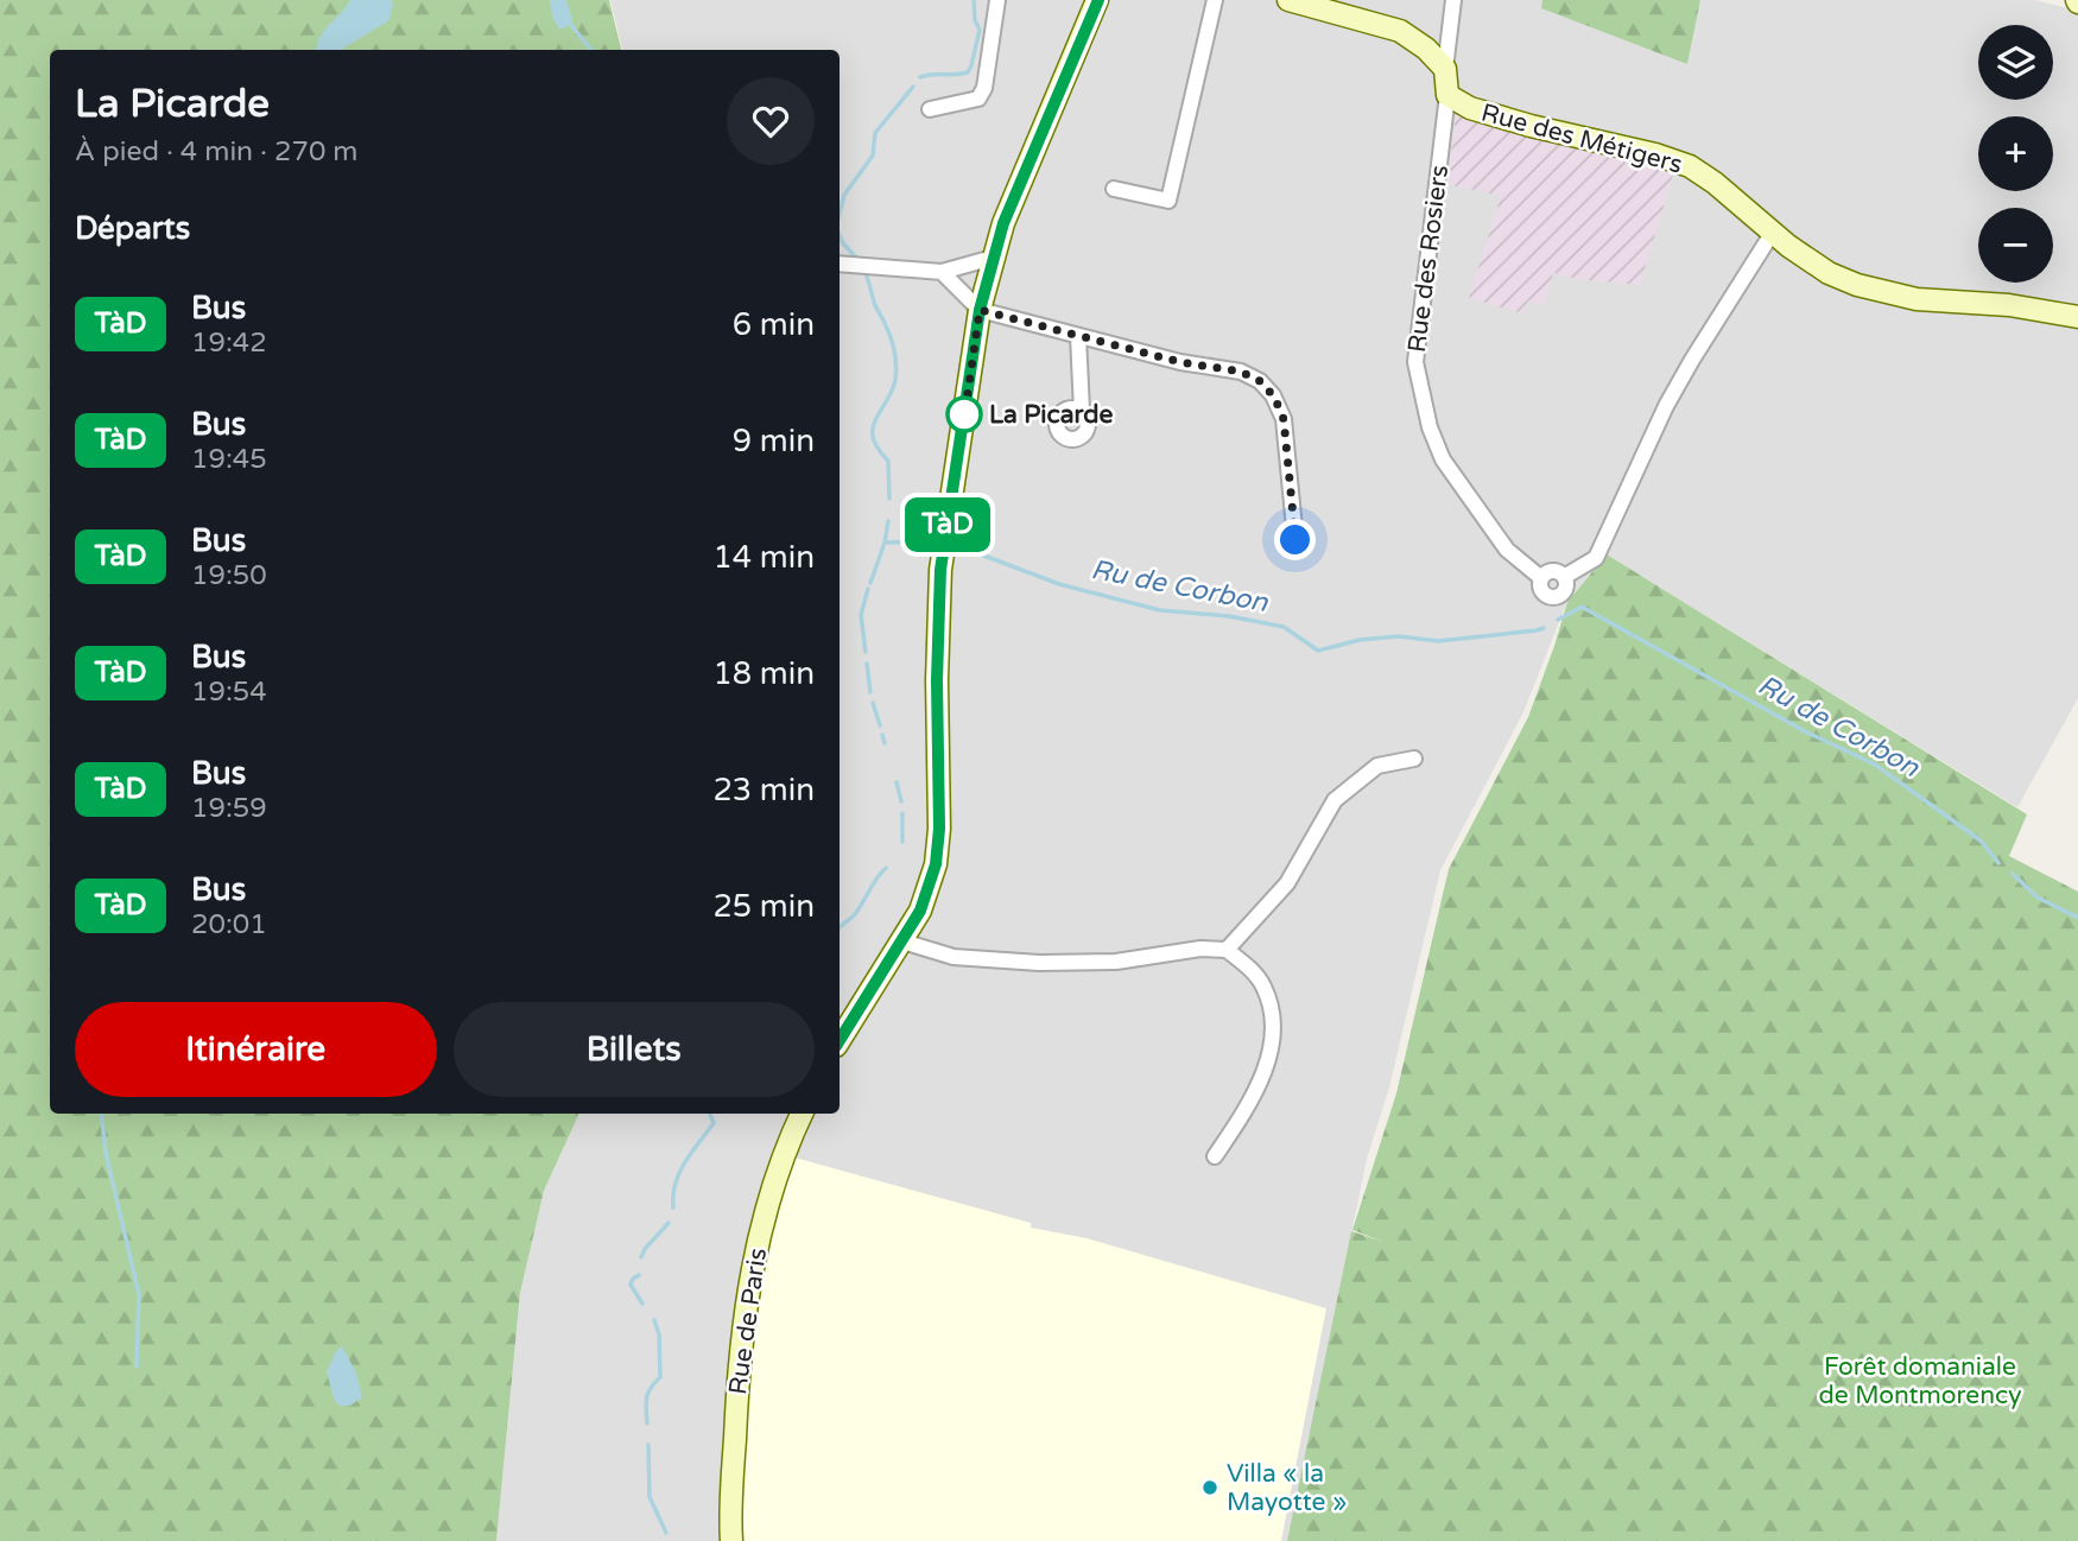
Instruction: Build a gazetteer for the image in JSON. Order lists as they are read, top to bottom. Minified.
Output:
{"streets":{"main road":["Rue des Métigers","Rue des Rosiers","Rue de Paris"]},"crossings":[["Rue des Métigers","Rue des Rosiers"]],"water":["Ru de Corbon"],"parks":["Forêt domaniale de Montmorency"],"places":["La Picarde","Villa « la Mayotte »"],"lines":["bus line TàD"],"page":{"on_map":"TàD","map_buttons":["+","−"],"heading":[["La Picarde","À pied · 4 min · 270 m"],"Départs"],"list":[{"mark":"TàD","name":"Bus","note":"19:42","value":"6 min"},{"mark":"TàD","name":"Bus","note":"19:45","value":"9 min"},{"mark":"TàD","name":"Bus","note":"19:50","value":"14 min"},{"mark":"TàD","name":"Bus","note":"19:54","value":"18 min"},{"mark":"TàD","name":"Bus","note":"19:59","value":"23 min"},{"mark":"TàD","name":"Bus","note":"20:01","value":"25 min"}],"buttons":["Itinéraire","Billets"]}}
